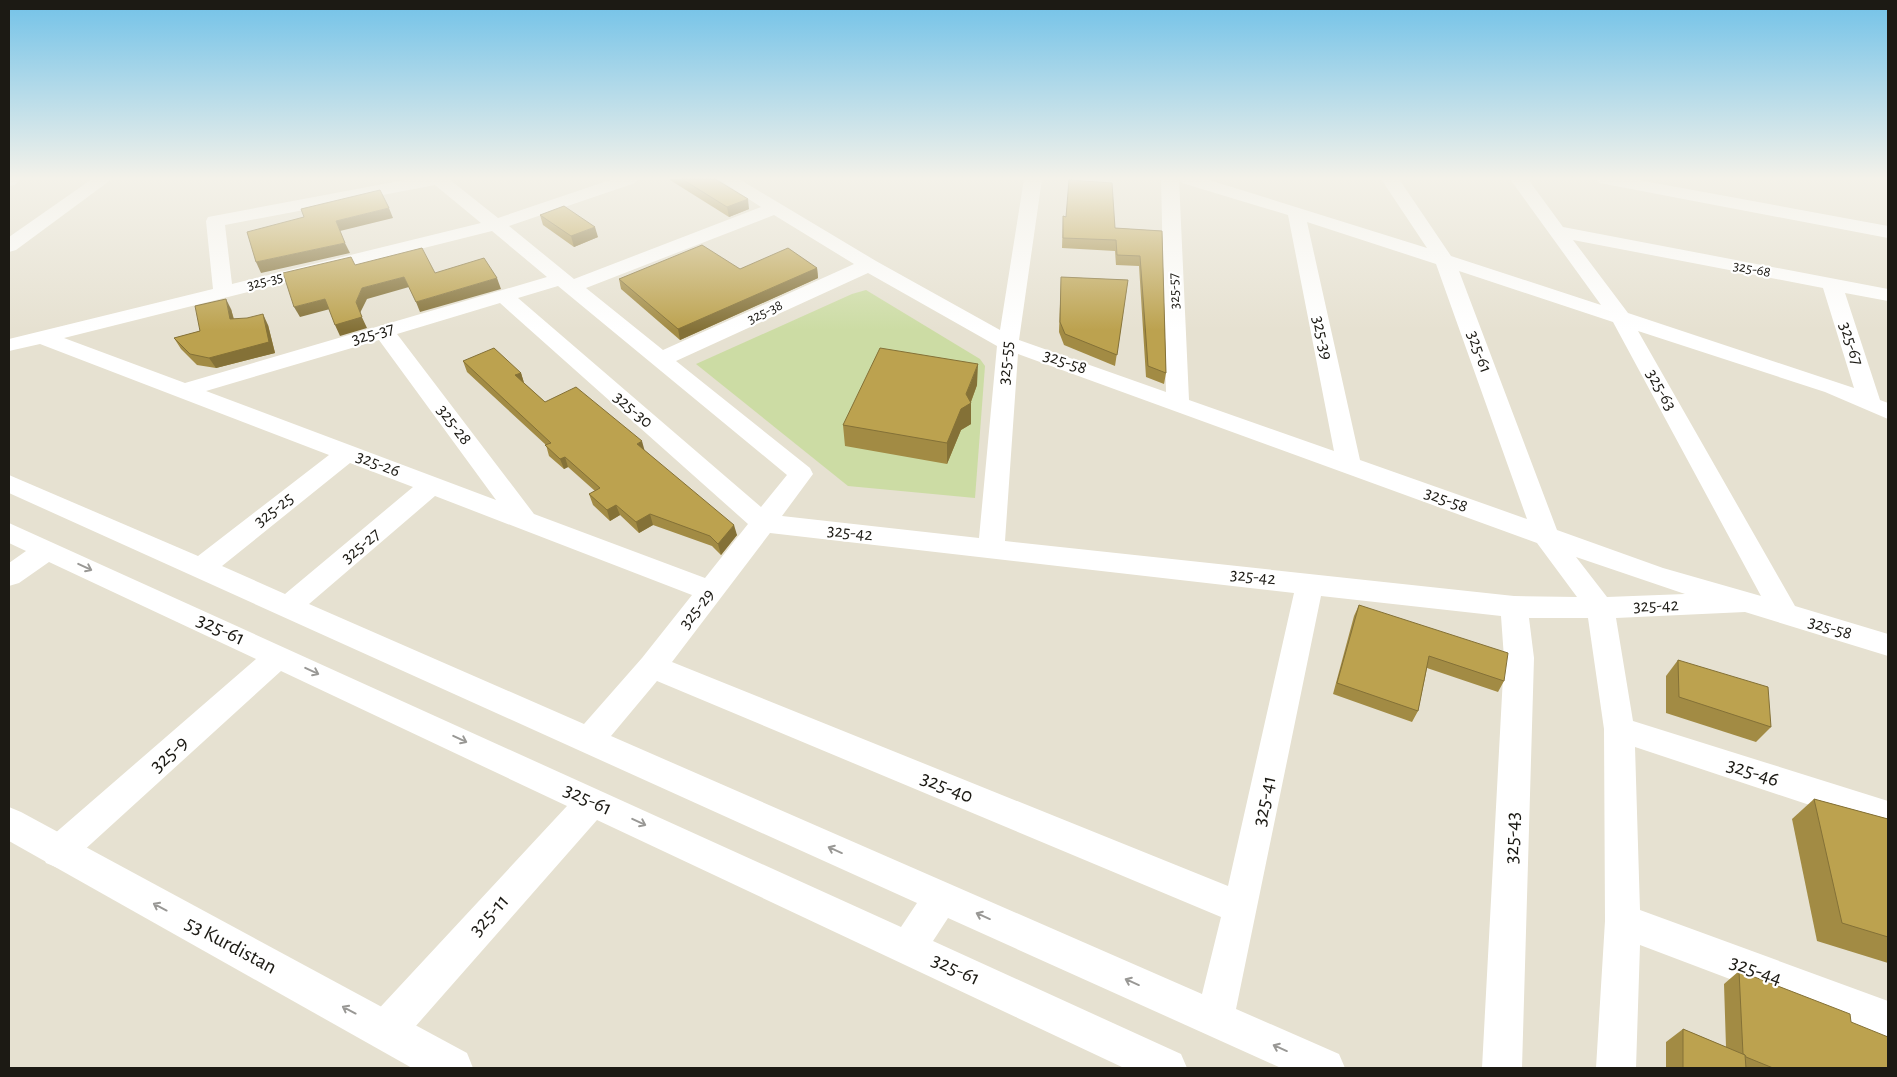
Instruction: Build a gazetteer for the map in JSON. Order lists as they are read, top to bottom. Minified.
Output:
{"streets":{"street":["325-68","325-35","325-57","325-38","325-37","325-39","325-67","325-61","325-58","325-55","325-63","325-30","325-28","325-26","325-25","325-42","325-27","325-29","325-9","325-46","325-40","325-41","325-43","325-11","53 Kurdistan","325-44"]},"crossings":[["325-68","325-67"],["325-68","325-63"],["325-35","325-26"],["325-57","325-58"],["325-38","325-29"],["325-37","325-30"],["325-37","325-28"],["325-37","325-26"],["325-39","325-58"],["325-61","325-58"],["325-61","325-42"],["325-61","325-9"],["325-61","325-11"],["325-58","325-55"],["325-58","325-63"],["325-58","325-42"],["325-55","325-42"],["325-30","325-42"],["325-30","325-29"],["325-28","325-26"],["325-26","325-25"],["325-26","325-27"],["325-26","325-29"],["325-42","325-29"],["325-42","325-41"],["325-42","325-43"],["325-29","325-40"],["325-9","53 Kurdistan"],["325-40","325-41"],["325-11","53 Kurdistan"]],"one_way":["53 Kurdistan"]}
